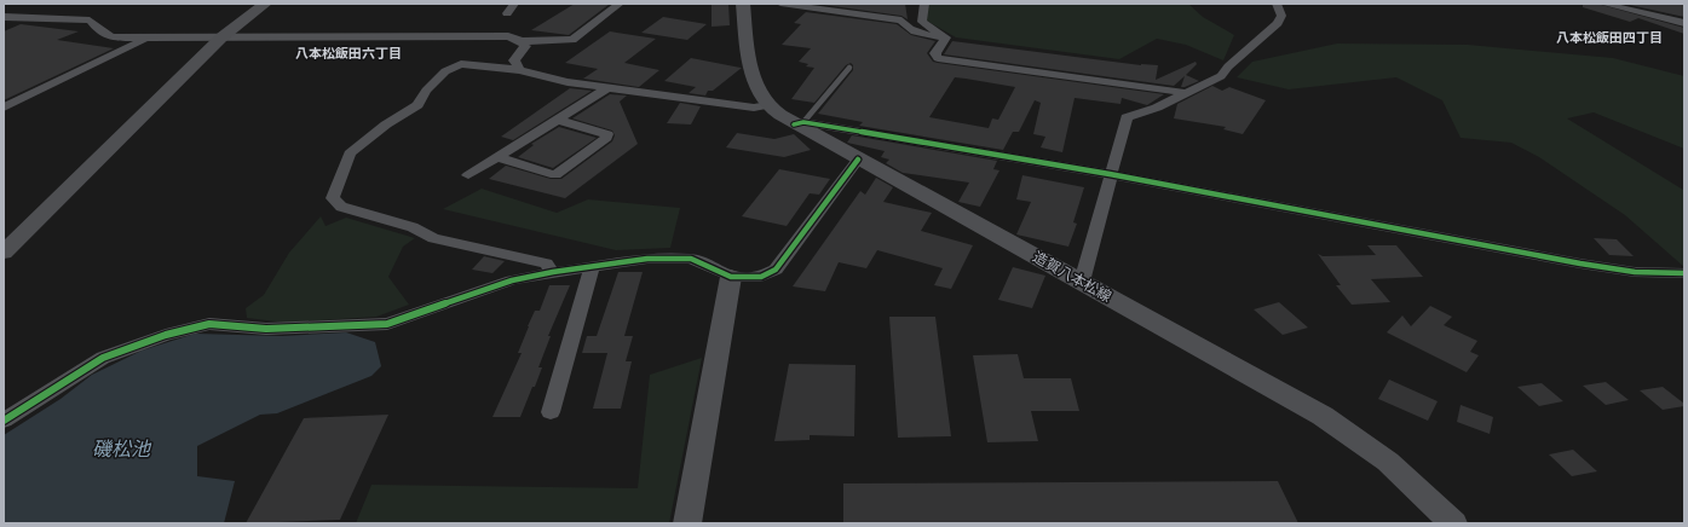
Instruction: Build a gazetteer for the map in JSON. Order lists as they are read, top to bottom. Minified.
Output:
{"streets":{"main road":["造賀八本松線"]},"districts":["八本松飯田四丁目","八本松飯田六丁目"],"water":["磯松池"]}
